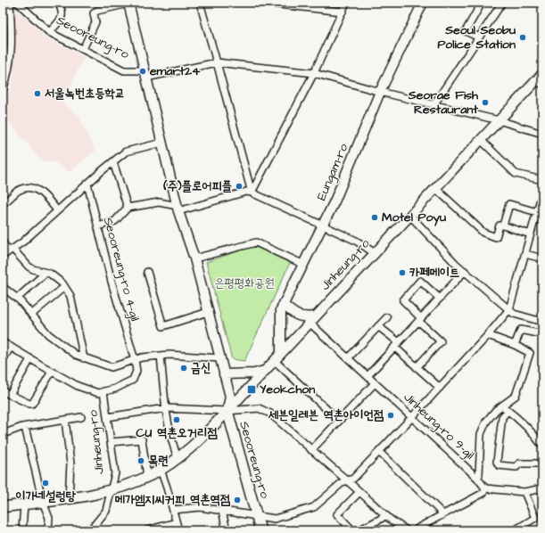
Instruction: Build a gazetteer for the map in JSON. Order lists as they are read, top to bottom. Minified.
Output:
{"streets":{"main road":["Seooreung-ro","Eungam-ro","Jinheung-ro"],"street":["Seooreung-ro 4-gil","Jinheung-ro 9-gil"]},"crossings":[["Seooreung-ro","Eungam-ro"],["Seooreung-ro","Jinheung-ro"],["Eungam-ro","Jinheung-ro"],["Jinheung-ro","Seooreung-ro 4-gil"],["Jinheung-ro","Jinheung-ro 9-gil"]],"parks":["은평평화공원"],"places":{"other":["Seoul Seobu Police Station","emart24","서울녹번초등학교","Seorae Fish Restaurant","(주)플로어피플","Motel Poyu","카페메이트","금신","세븐일레븐 역촌아이언점","CU 역촌오거리점","목련","이가네설렁탕","메가엠지씨커피 역촌역점"],"transit":["Yeokchon"]}}
